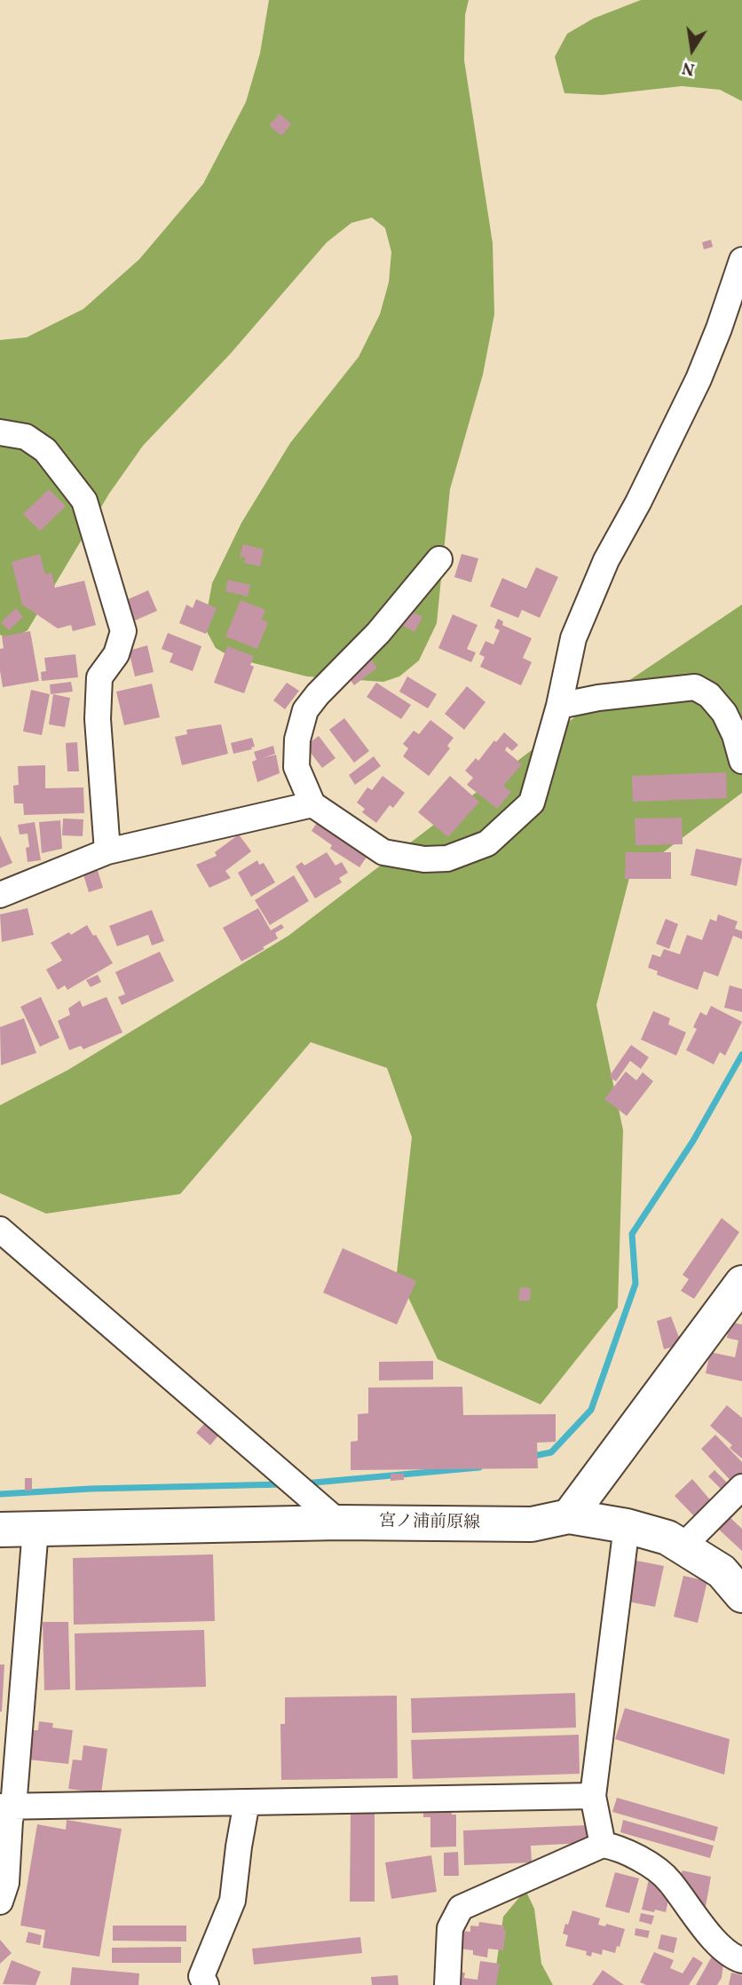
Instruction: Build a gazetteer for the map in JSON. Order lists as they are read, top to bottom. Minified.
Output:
{"streets":{"main road":["宮ノ浦前原線"]},"north":"bottom"}
